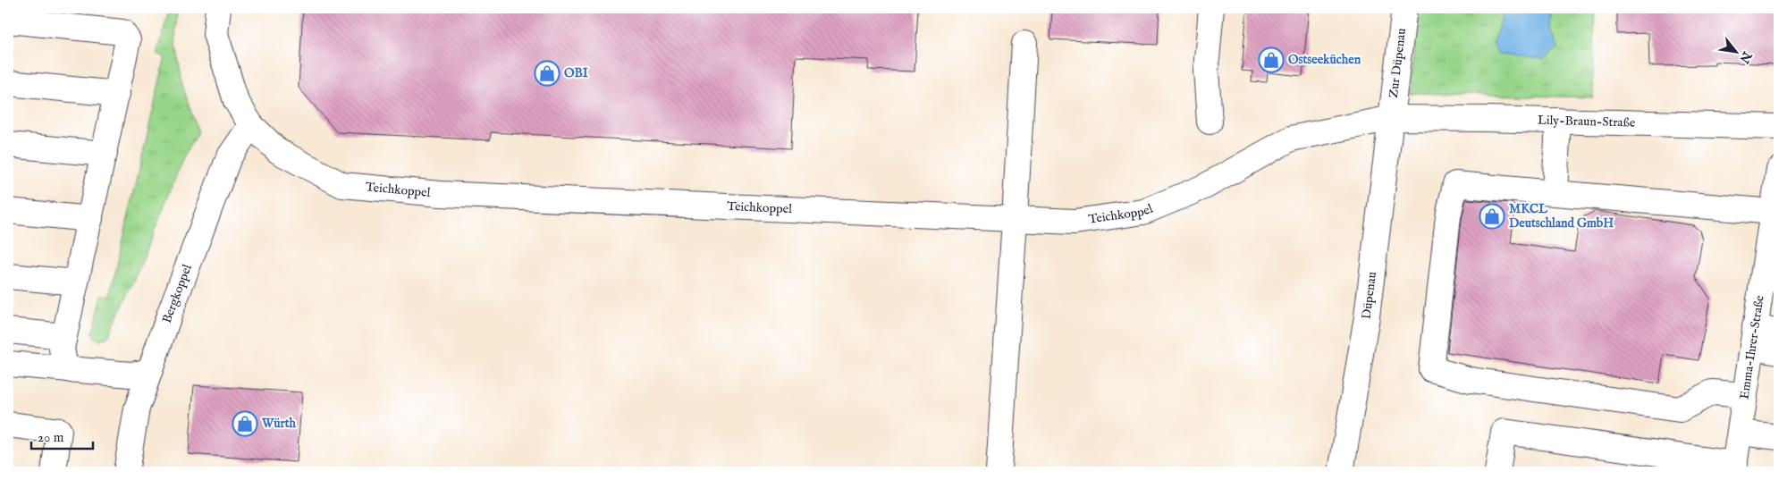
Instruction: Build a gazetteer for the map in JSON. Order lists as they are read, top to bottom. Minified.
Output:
{"streets":{"street":["Zur Düpenau","Lily-Braun-Straße","Teichkoppel","Bergkoppel","Düpenau","Emma-Ihrer-Straße"]},"crossings":[["Zur Düpenau","Lily-Braun-Straße"],["Zur Düpenau","Teichkoppel"],["Zur Düpenau","Düpenau"],["Lily-Braun-Straße","Teichkoppel"],["Lily-Braun-Straße","Düpenau"],["Teichkoppel","Bergkoppel"],["Teichkoppel","Düpenau"]],"places":{"shop":["Ostseeküchen","OBI","MKCL Deutschland GmbH","Würth"]},"scale_bar":"20 m","north":"bottom right"}
